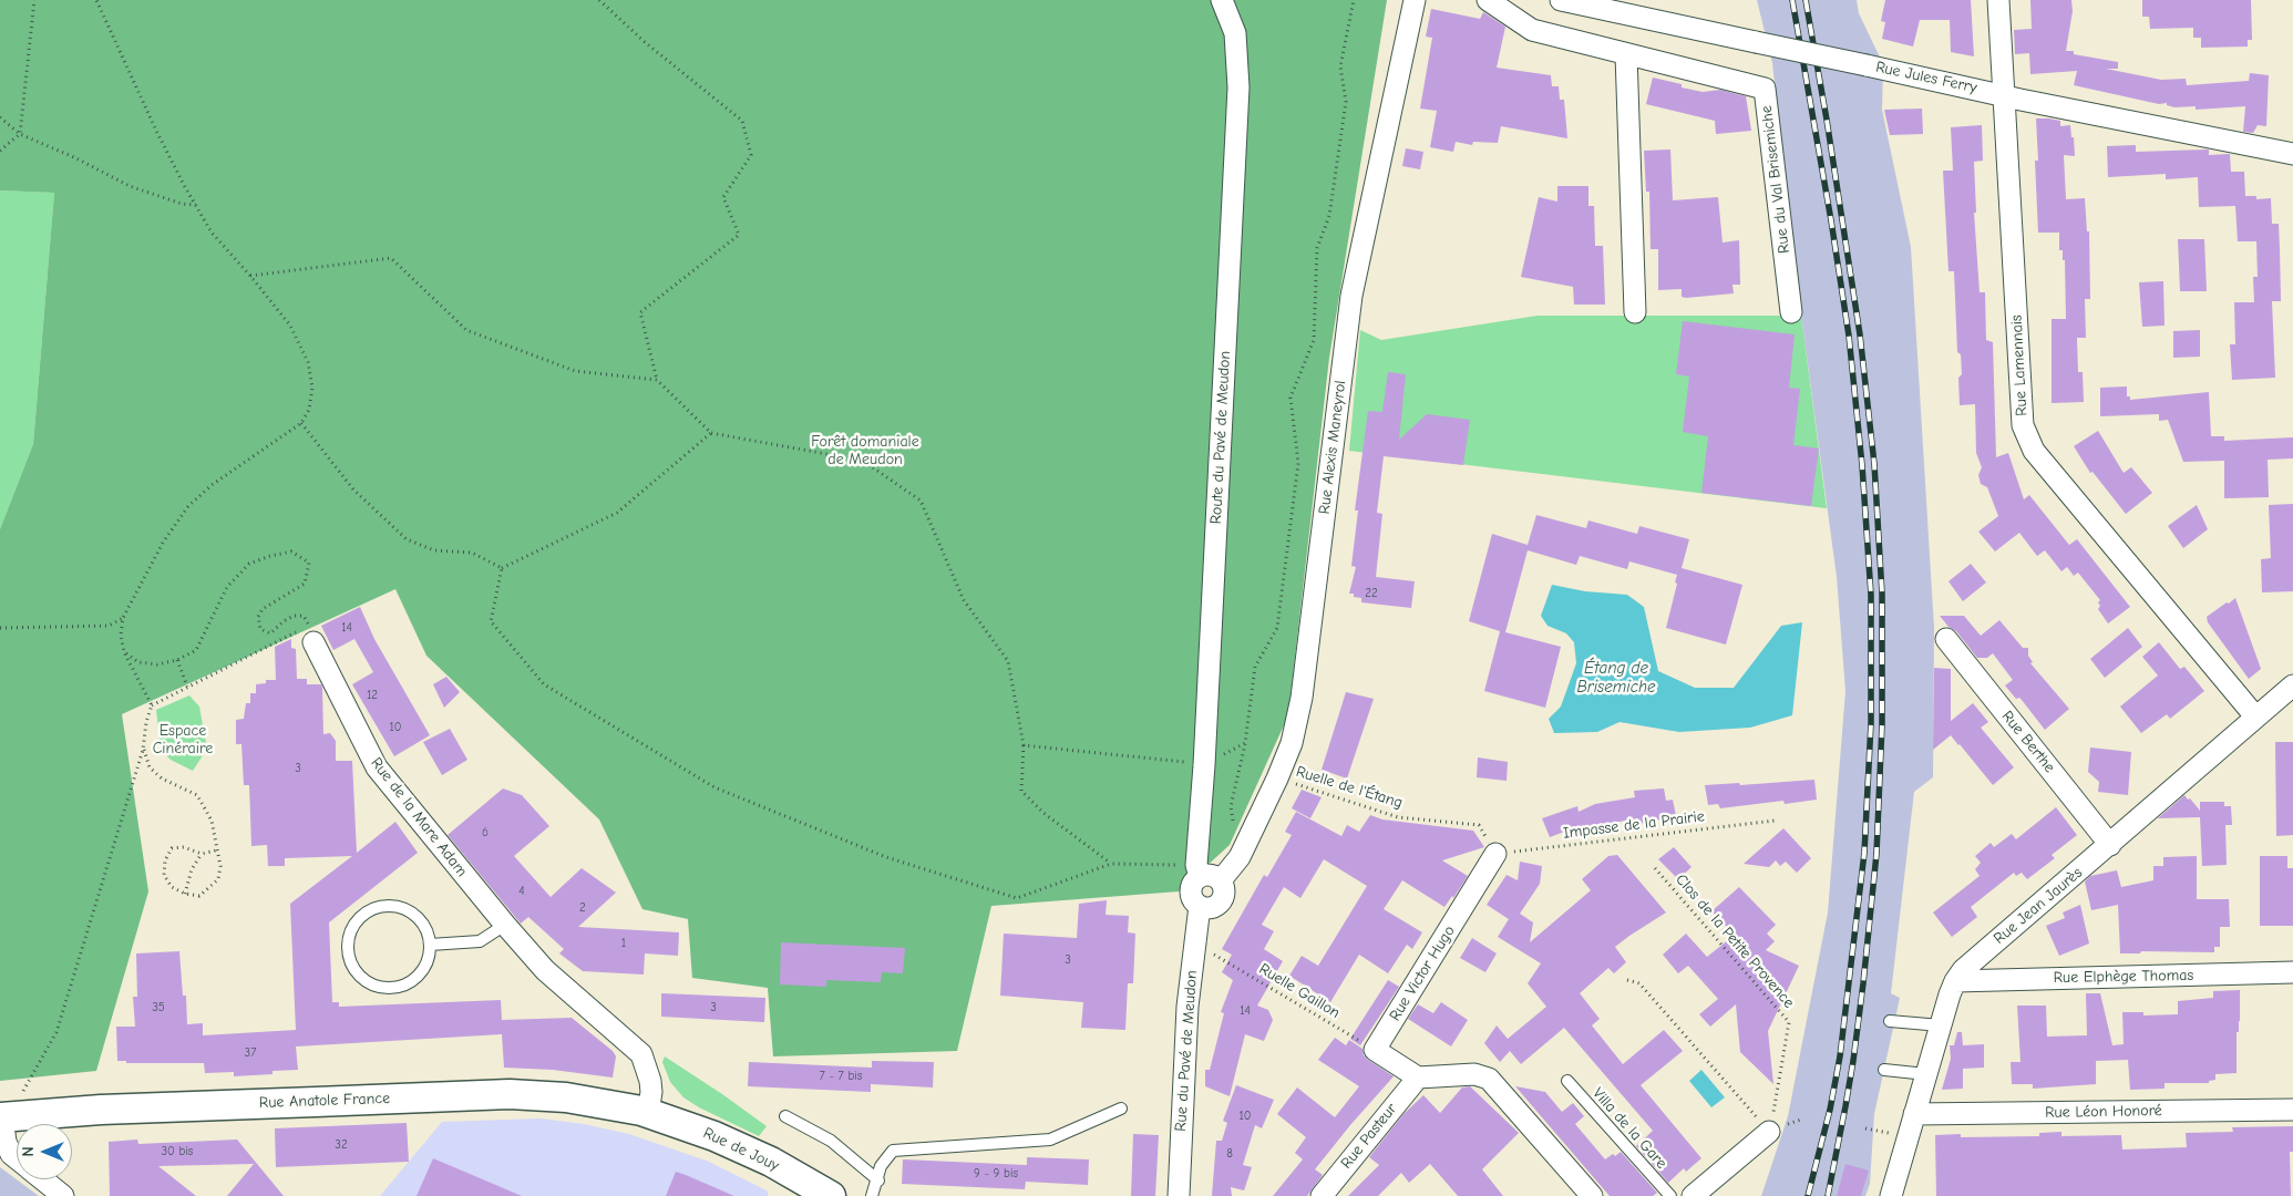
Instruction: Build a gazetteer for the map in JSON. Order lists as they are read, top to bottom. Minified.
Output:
{"streets":{"main road":["Rue Anatole France","Rue de Jouy"],"street":["Rue Jules Ferry","Rue du Val Brisemiche","Rue Lamennais","Route du Pavé de Meudon","Rue Alexis Maneyrol","Rue Berthe","Rue de la Mare Adam","Rue Jean Jaurès","Rue Victor Hugo","Rue Elphège Thomas","Rue du Pavé de Meudon","Rue Léon Honoré","Rue Pasteur"],"lane":["Villa de la Gare"],"path":["Ruelle de l'Étang","Impasse de la Prairie","Clos de la Petite Provence","Ruelle Gaillon"]},"crossings":[["Rue Jules Ferry","Rue Lamennais"],["Rue Lamennais","Rue Jean Jaurès"],["Route du Pavé de Meudon","Rue Alexis Maneyrol"],["Route du Pavé de Meudon","Rue du Pavé de Meudon"],["Rue Alexis Maneyrol","Ruelle de l'Étang"],["Rue Alexis Maneyrol","Rue du Pavé de Meudon"],["Rue Berthe","Rue Jean Jaurès"],["Ruelle de l'Étang","Impasse de la Prairie"],["Ruelle de l'Étang","Rue Victor Hugo"],["Rue de la Mare Adam","Rue Anatole France"],["Rue de la Mare Adam","Rue de Jouy"],["Impasse de la Prairie","Rue Victor Hugo"],["Rue Jean Jaurès","Rue Elphège Thomas"],["Rue Jean Jaurès","Rue Léon Honoré"],["Rue Victor Hugo","Ruelle Gaillon"],["Rue Anatole France","Rue de Jouy"]],"water":["Étang de Brisemiche"],"parks":["Forêt domaniale de Meudon","Espace Cinéraire"],"house_numbers":["22","14","12","10","3","6","4","2","1","3","35","3","14","37","7 - 7 bis","10","32","30 bis","8","9 - 9 bis"],"north":"left"}
